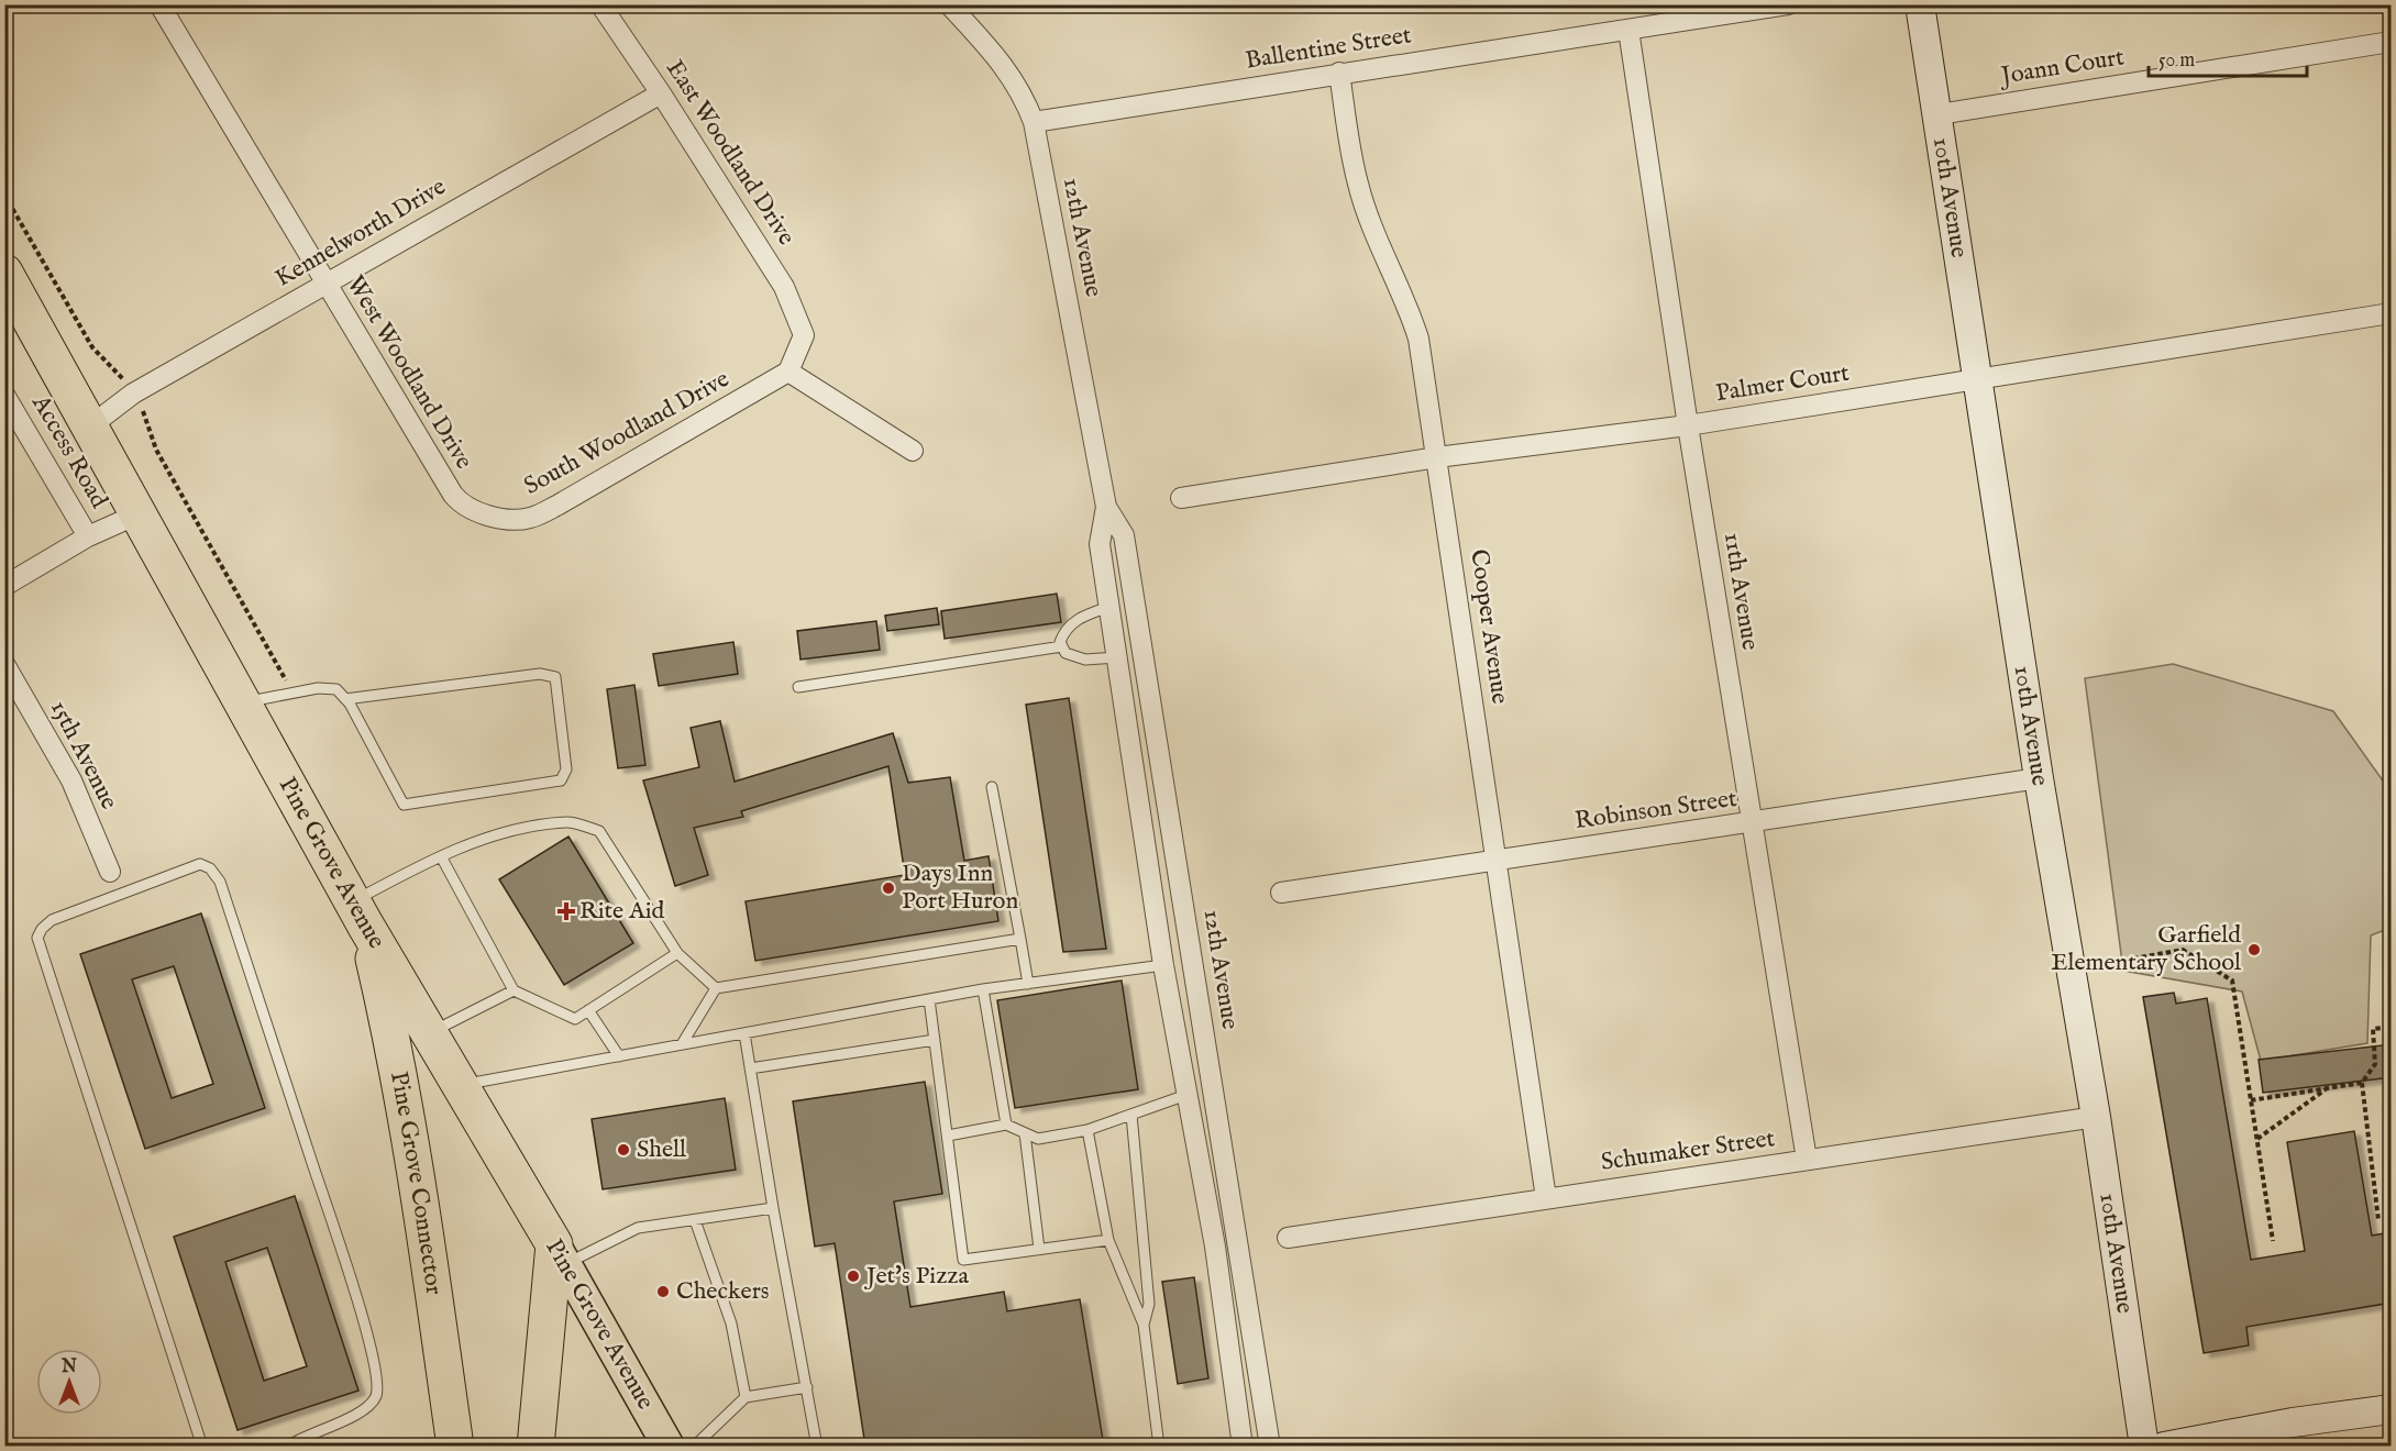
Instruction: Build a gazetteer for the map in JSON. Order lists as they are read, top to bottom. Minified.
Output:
{"streets":{"highway":["Pine Grove Avenue","Pine Grove Connector"],"street":["Ballentine Street","Joann Court","East Woodland Drive","10th Avenue","Kennelworth Drive","12th Avenue","West Woodland Drive","Palmer Court","South Woodland Drive","Access Road","11th Avenue","Cooper Avenue","15th Avenue","Robinson Street","Schumaker Street"]},"crossings":[["Ballentine Street","12th Avenue"],["Ballentine Street","11th Avenue"],["Ballentine Street","Cooper Avenue"],["Joann Court","10th Avenue"],["East Woodland Drive","Kennelworth Drive"],["East Woodland Drive","South Woodland Drive"],["10th Avenue","Palmer Court"],["10th Avenue","Robinson Street"],["10th Avenue","Schumaker Street"],["Kennelworth Drive","West Woodland Drive"],["Kennelworth Drive","Pine Grove Avenue"],["West Woodland Drive","South Woodland Drive"],["Palmer Court","11th Avenue"],["Palmer Court","Cooper Avenue"],["11th Avenue","Robinson Street"],["11th Avenue","Schumaker Street"],["Cooper Avenue","Robinson Street"],["Cooper Avenue","Schumaker Street"],["Pine Grove Avenue","Pine Grove Connector"]],"places":{"other":["Days Inn Port Huron","Garfield Elementary School","Shell","Jet's Pizza","Checkers"],"health":["Rite Aid"]},"scale_bar":"50 m","north":"top"}
